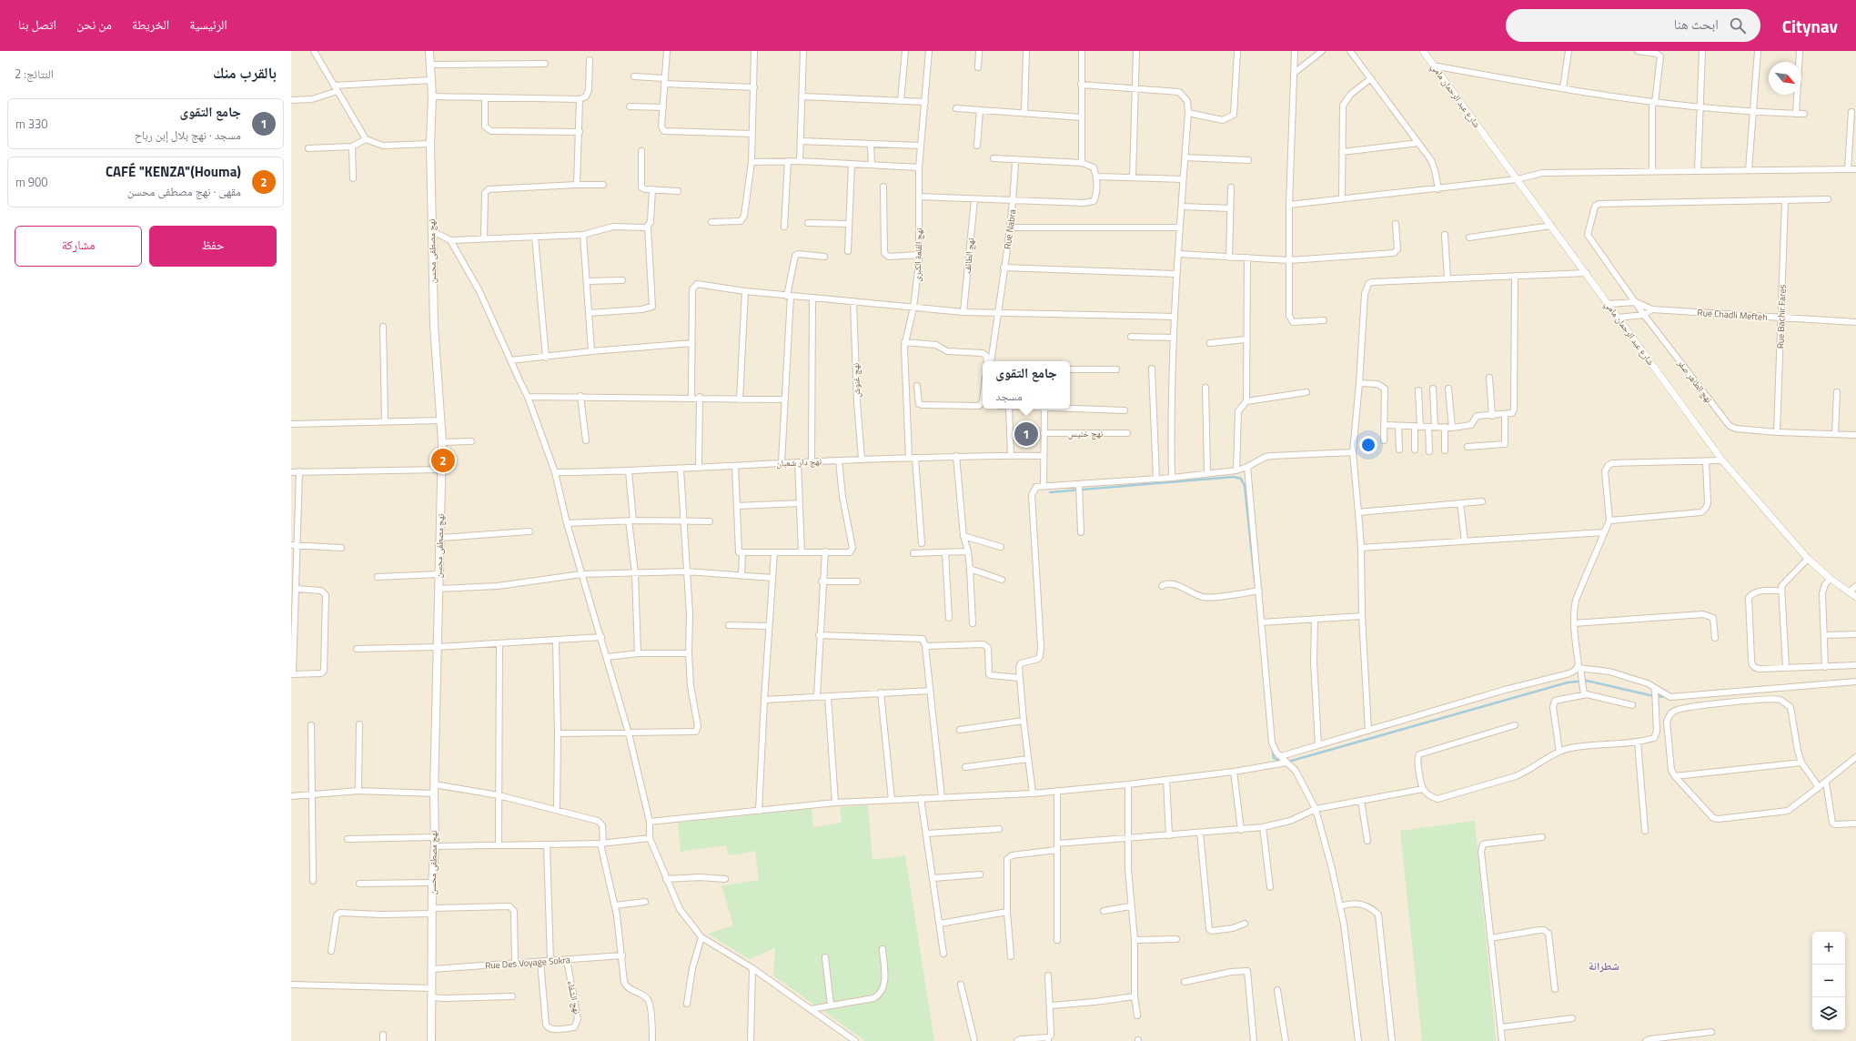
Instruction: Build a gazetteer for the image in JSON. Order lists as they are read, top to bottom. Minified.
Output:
{"streets":{"main road":["نهج مصطفى محسن"],"street":["شارع عبد الرحمان مامي","Rue Nabra","نهج القلعة الكبرى","نهج الطائف","Rue Chadli Mefteh","Rue Bachir Fares","نهج غنوش","نهج الطاهر صفر","نهج خنيس","نهج دار شعبان","Rue Des Voyage Sokra","نهج الشفاء"]},"crossings":[["نهج مصطفى محسن","Rue Des Voyage Sokra"],["نهج القلعة الكبرى","نهج دار شعبان"],["Rue Chadli Mefteh","Rue Bachir Fares"],["Rue Bachir Fares","نهج الطاهر صفر"],["نهج غنوش","نهج دار شعبان"],["Rue Des Voyage Sokra","نهج الشفاء"]],"districts":["شطرانة"],"north":"bottom right","page":{"header":"Citynav","search":"ابحث هنا","nav":["الرئيسية","الخريطة","من نحن","اتصل بنا"],"heading":["بالقرب منك","النتائج: 2"],"list":[{"mark":"1","name":"جامع التقوى","note":"مسجد · نهج بلال إبن رباح","value":"330 m"},{"mark":"2","name":"CAFÉ \"KENZA\"(Houma)","note":"مقهى · نهج مصطفى محسن","value":"900 m"}],"buttons":["حفظ","مشاركة"],"popup":["جامع التقوى","مسجد"],"pins":["1","2"],"map_buttons":["+","−"]}}
